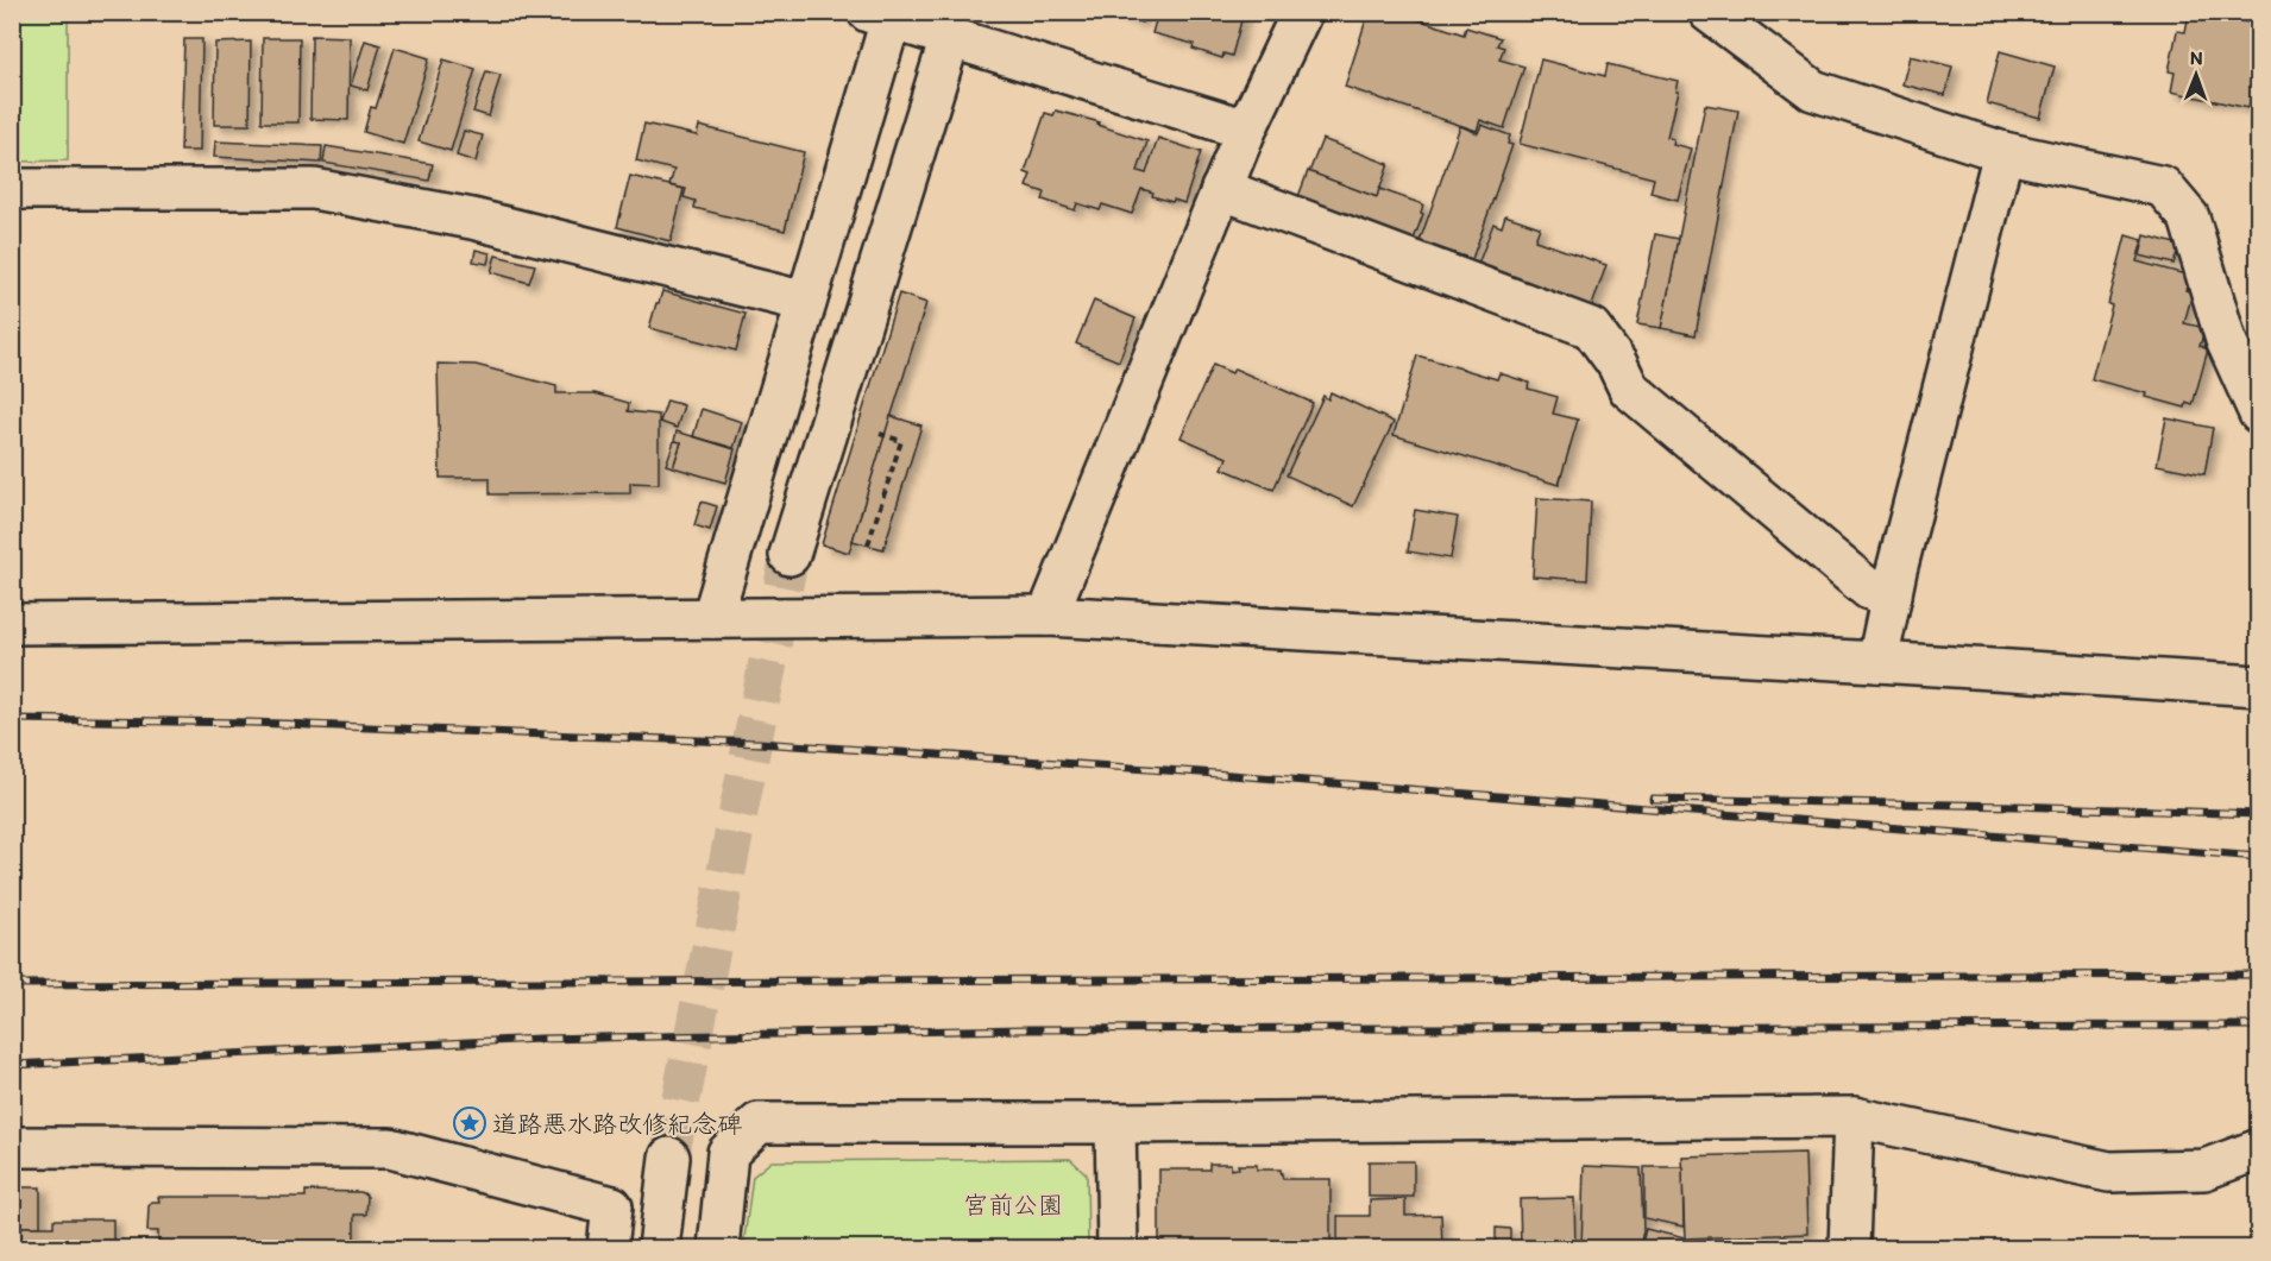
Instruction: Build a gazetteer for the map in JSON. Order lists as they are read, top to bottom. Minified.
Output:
{"parks":["宮前公園"],"places":{"place":["道路悪水路改修紀念碑"]},"north":"top"}
